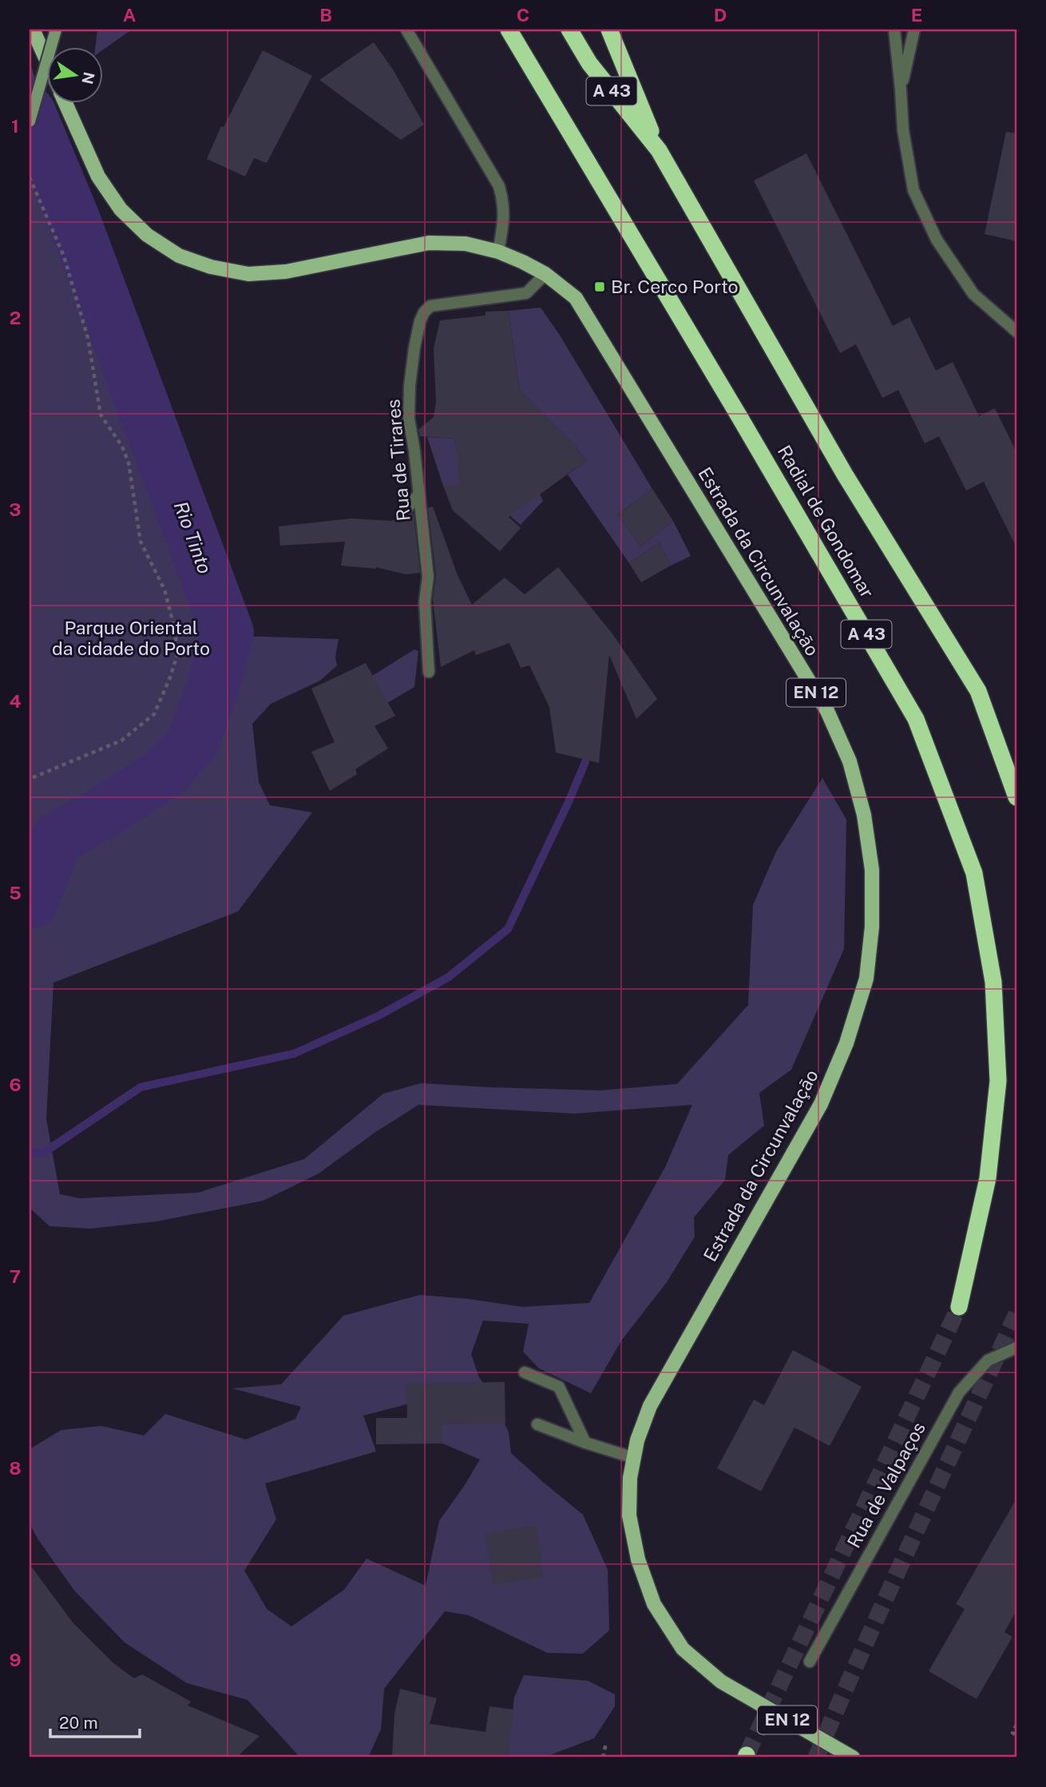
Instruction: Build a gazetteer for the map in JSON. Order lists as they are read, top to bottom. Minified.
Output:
{"streets":{"highway":["A 43","Radial de Gondomar"],"main road":["Estrada da Circunvalação","EN 12"],"street":["Rua de Tirares","Rua de Valpaços"]},"crossings":[["Rua de Tirares","Estrada da Circunvalação"]],"water":["Rio Tinto"],"parks":["Parque Oriental da cidade do Porto"],"places":{"transit":["Br. Cerco Porto"]},"scale_bar":"20 m","north":"right","grid":{"columns":["A","B","C","D","E"],"rows":["1","2","3","4","5","6","7","8","9"]}}
